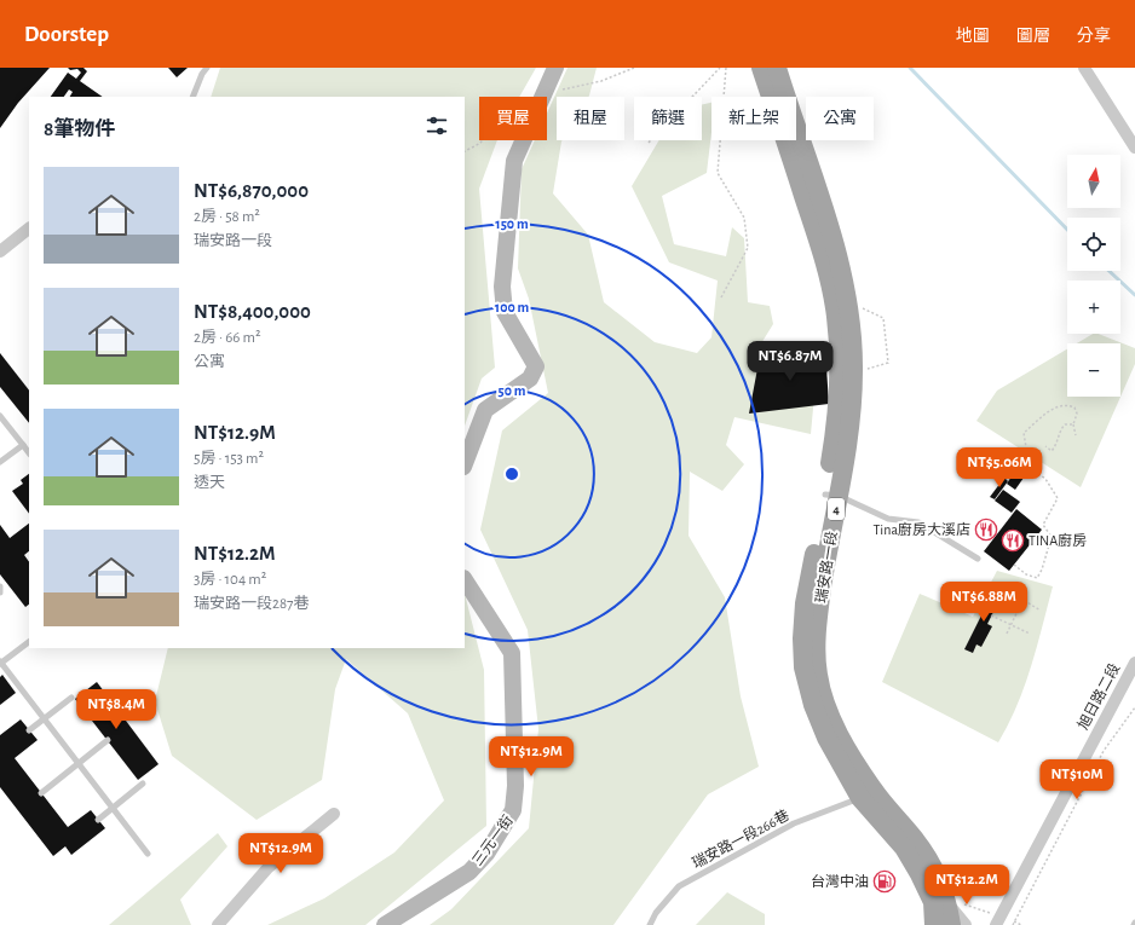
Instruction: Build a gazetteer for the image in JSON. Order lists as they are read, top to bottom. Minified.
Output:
{"streets":{"main road":["4","瑞安路一段"],"street":["旭日路二段","三元一街"],"lane":["瑞安路一段266巷"]},"crossings":[["瑞安路一段","瑞安路一段266巷"]],"places":{"restaurant":["Tina廚房大溪店","TINA廚房"],"fuel station":["台灣中油"]},"north":"top","page":{"header":"Doorstep","nav":["地圖","圖層","分享"],"chip":["買屋","租屋","篩選","新上架","公寓"],"heading":"8筆物件","map_buttons":["+","−"],"list":[{"name":"NT$6,870,000","note":"2房 · 58 m² · 瑞安路一段"},{"name":"NT$8,400,000","note":"2房 · 66 m² · 公寓"},{"name":"NT$12.9M","note":"5房 · 153 m² · 透天"},{"name":"NT$12.2M","note":"3房 · 104 m² · 瑞安路一段287巷"}],"price":["NT$6.87M","NT$5.06M","NT$6.88M","NT$8.4M","NT$12.9M","NT$10M","NT$12.9M","NT$12.2M"]},"rings":["150 m","100 m","50 m"]}
